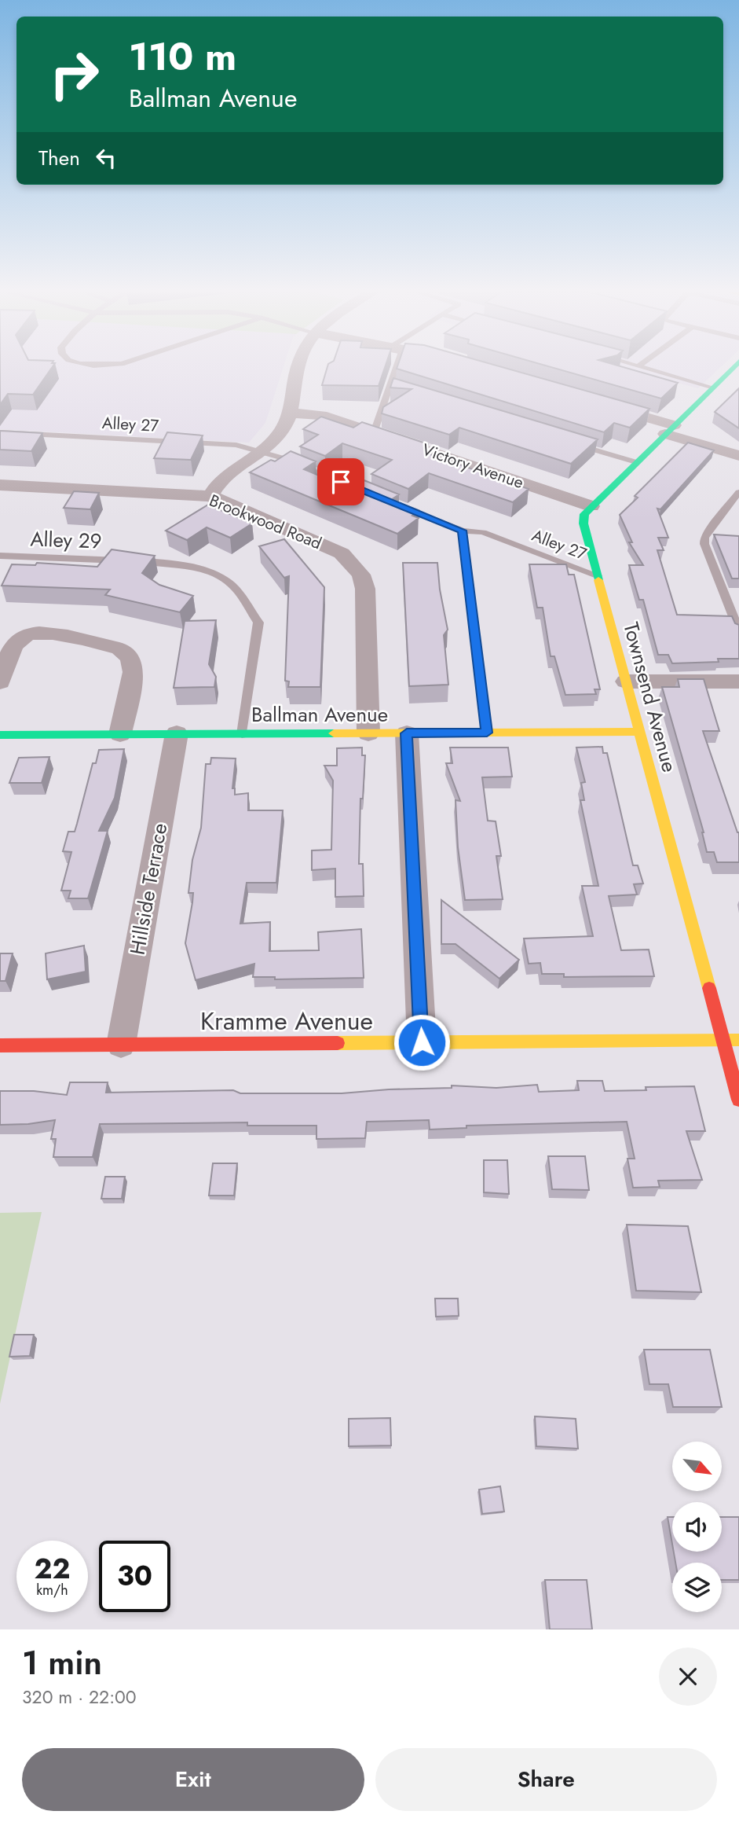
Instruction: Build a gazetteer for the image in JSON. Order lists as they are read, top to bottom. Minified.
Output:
{"streets":{"street":["Victory Avenue","Brookwood Road","Townsend Avenue","Ballman Avenue","Hillside Terrace","Kramme Avenue"],"lane":["Alley 27","Alley 29"]},"crossings":[["Alley 27","Townsend Avenue"],["Victory Avenue","Townsend Avenue"],["Brookwood Road","Ballman Avenue"],["Alley 29","Ballman Avenue"],["Townsend Avenue","Ballman Avenue"],["Townsend Avenue","Kramme Avenue"],["Ballman Avenue","Hillside Terrace"],["Hillside Terrace","Kramme Avenue"]],"north":"bottom right","page":{"turn":["110 m","Ballman Avenue"],"then":"Then","speed":"22 km/h","limit":"30","heading":["1 min","320 m · 22:00"],"buttons":["Exit","Share"]}}
